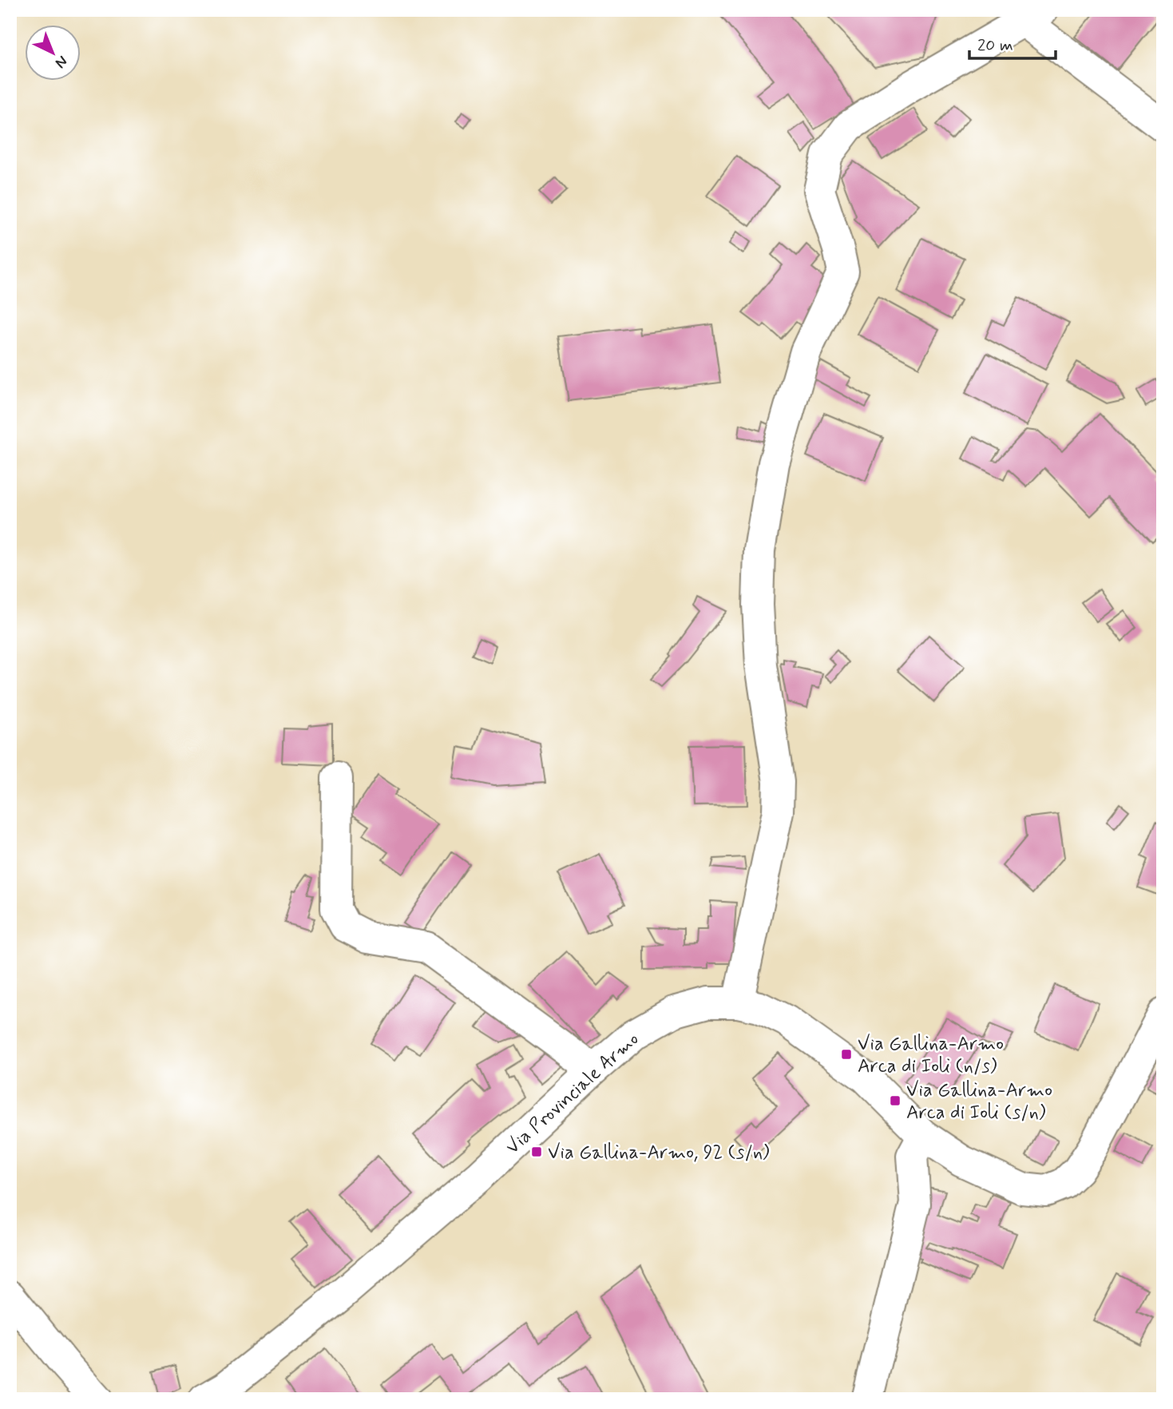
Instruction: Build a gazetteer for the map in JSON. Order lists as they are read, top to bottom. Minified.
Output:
{"streets":{"street":["Via Provinciale Armo"]},"places":{"transit":["Via Gallina-Armo Arca di Ioli (n/s)","Via Gallina-Armo Arca di Ioli (s/n)","Via Gallina-Armo, 92 (s/n)"]},"scale_bar":"20 m","north":"bottom right"}
